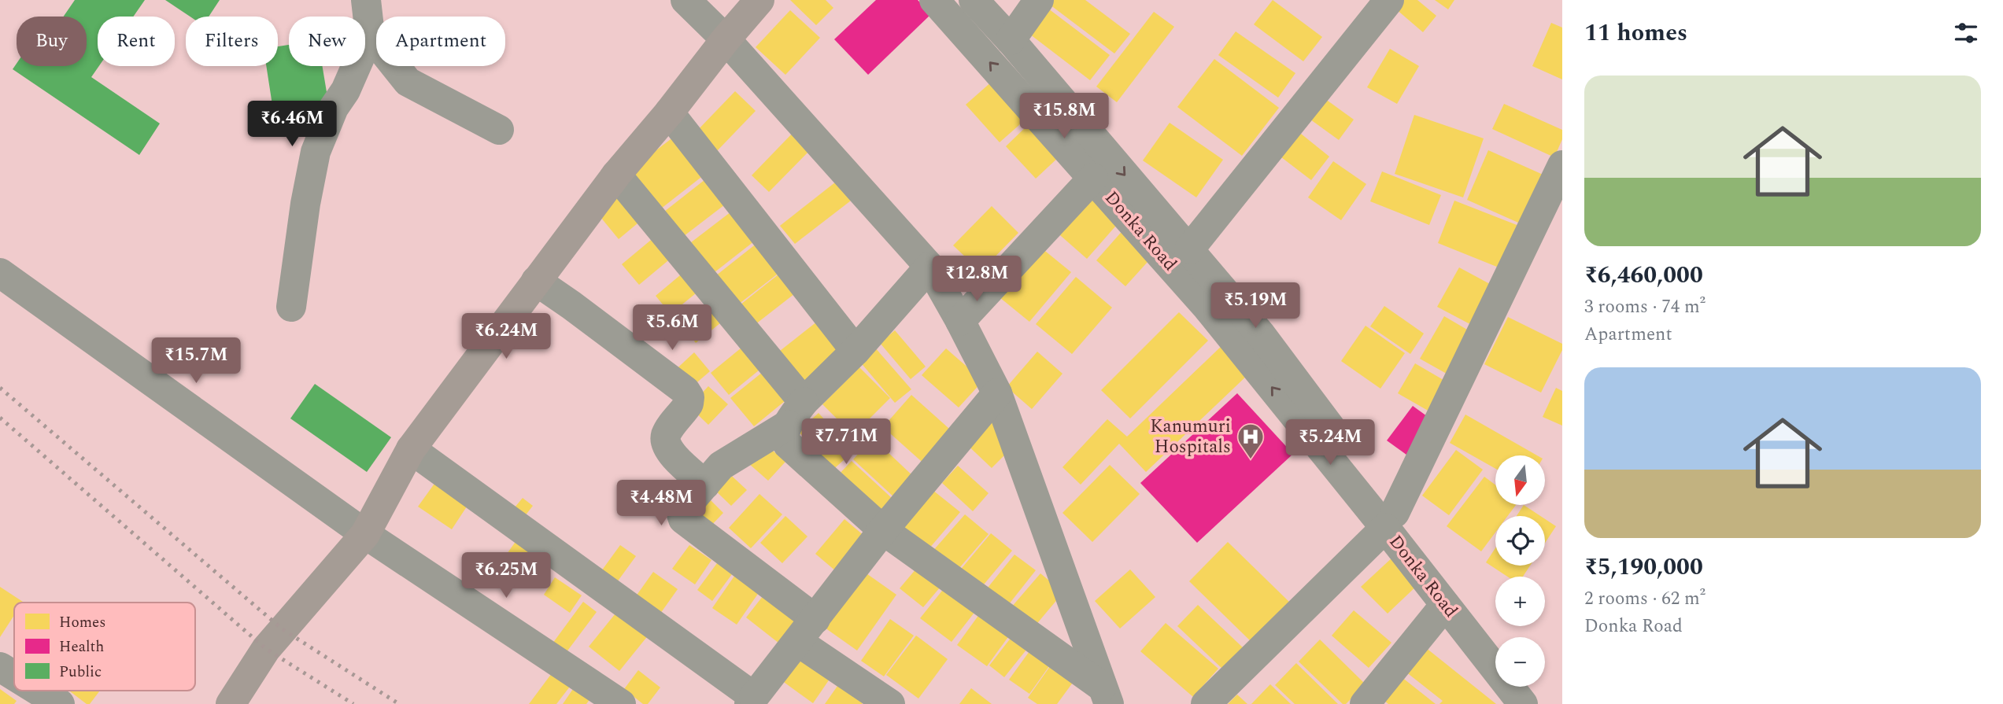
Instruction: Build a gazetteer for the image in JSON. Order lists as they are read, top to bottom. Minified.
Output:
{"streets":{"street":["Donka Road"]},"places":{"hospital":["Kanumuri Hospitals"]},"legend":["Homes","Health","Public"],"north":"bottom","page":{"heading":"11 homes","chip":["Buy","Rent","Filters","New","Apartment"],"list":[{"name":"₹6,460,000","note":"3 rooms · 74 m² · Apartment"},{"name":"₹5,190,000","note":"2 rooms · 62 m² · Donka Road"}],"price":["₹15.8M","₹6.46M","₹12.8M","₹5.19M","₹5.6M","₹6.24M","₹15.7M","₹7.71M","₹5.24M","₹4.48M","₹6.25M"],"map_buttons":["+","−"]}}
